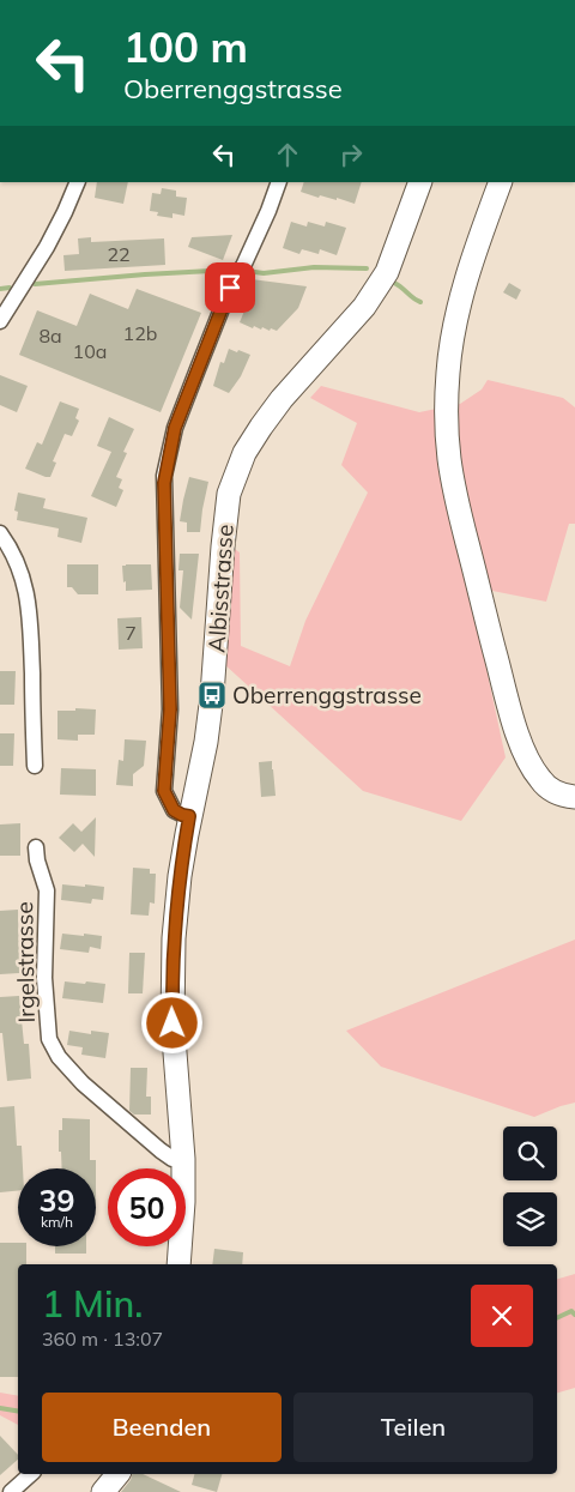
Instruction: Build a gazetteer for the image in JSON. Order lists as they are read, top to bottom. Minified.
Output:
{"streets":{"main road":["Albisstrasse"],"street":["Irgelstrasse"]},"crossings":[["Albisstrasse","Irgelstrasse"]],"places":{"bus stop":["Oberrenggstrasse"]},"house_numbers":["22","12b","8a","10a","7"],"page":{"turn":["100 m","Oberrenggstrasse"],"speed":"39 km/h","limit":"50","heading":["1 Min.","360 m · 13:07"],"buttons":["Beenden","Teilen"]}}
